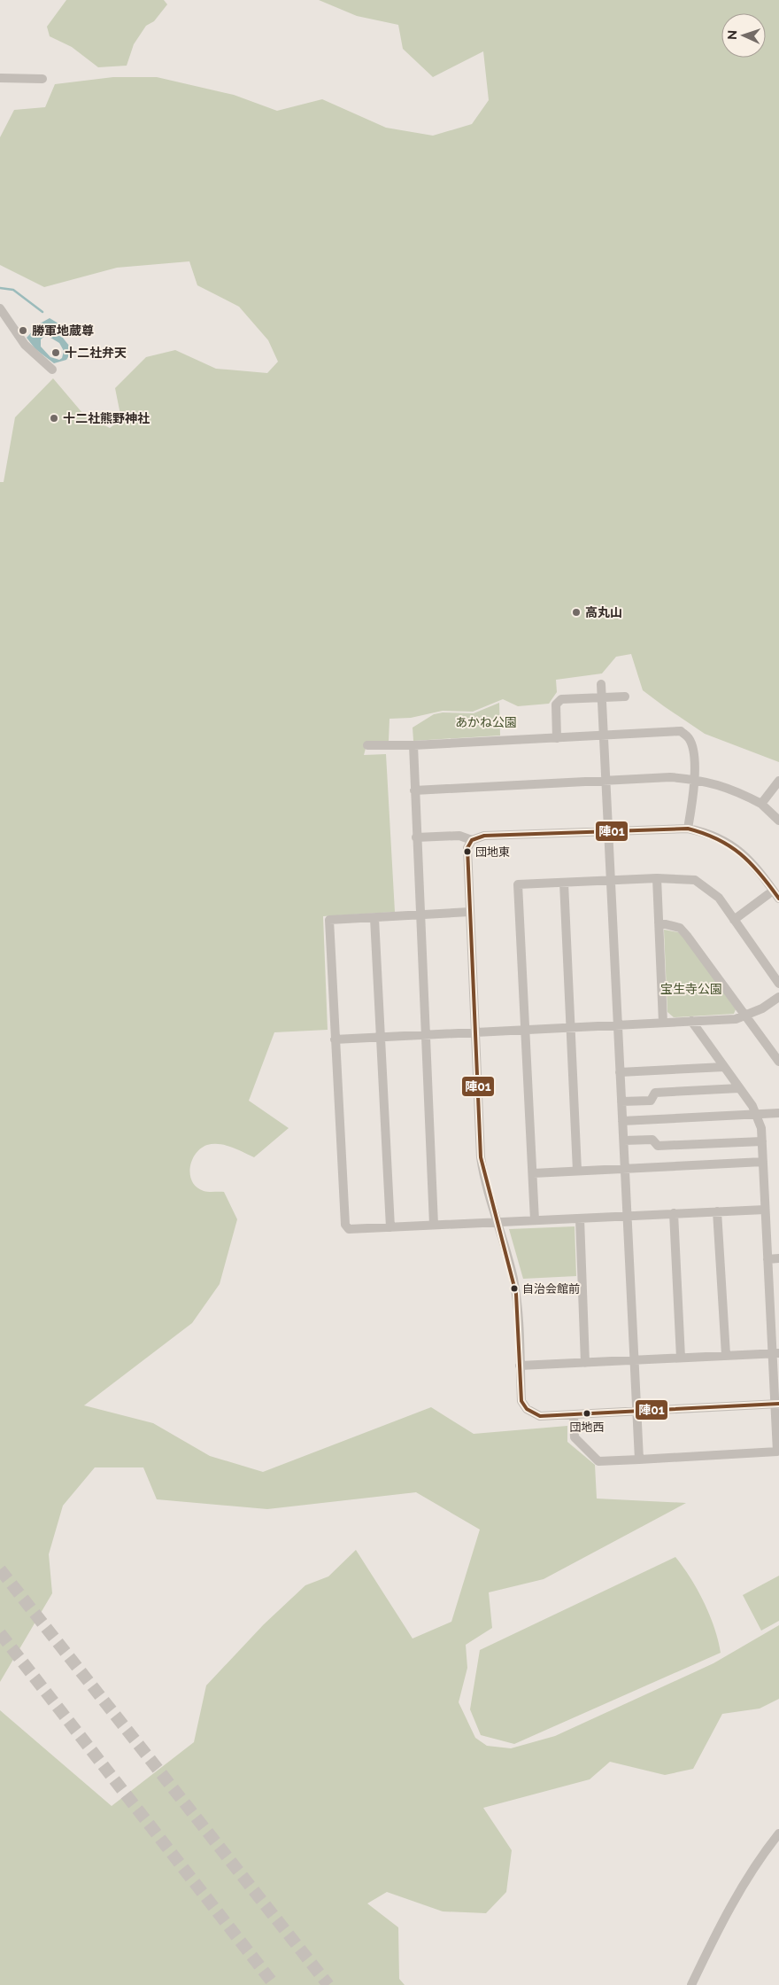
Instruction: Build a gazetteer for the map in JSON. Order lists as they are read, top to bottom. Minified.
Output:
{"parks":["あかね公園","宝生寺公園"],"places":["勝軍地蔵尊","十二社弁天","十二社熊野神社","高丸山","団地東","自治会館前","団地西"],"lines":["transit line 陣01"],"north":"left"}
